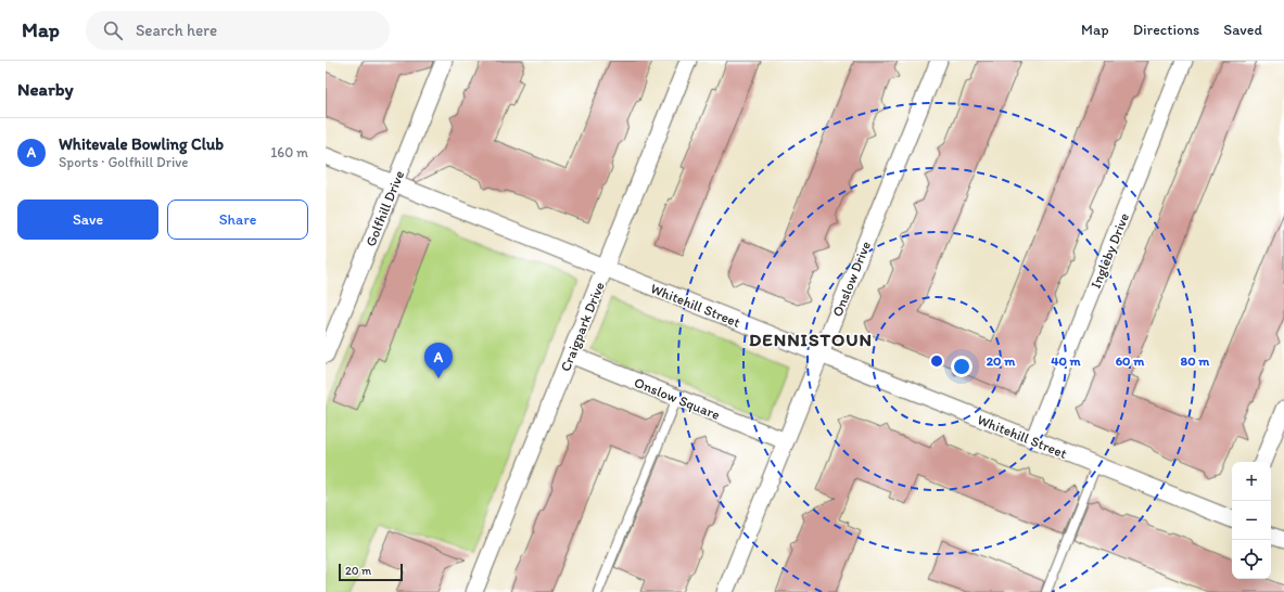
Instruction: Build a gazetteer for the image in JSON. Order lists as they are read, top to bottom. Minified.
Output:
{"streets":{"street":["Golfhill Drive","Ingleby Drive","Onslow Drive","Whitehill Street","Craigpark Drive","Onslow Square"]},"crossings":[["Golfhill Drive","Whitehill Street"],["Ingleby Drive","Whitehill Street"],["Onslow Drive","Whitehill Street"],["Onslow Drive","Onslow Square"],["Whitehill Street","Craigpark Drive"],["Craigpark Drive","Onslow Square"]],"districts":["DENNISTOUN"],"scale_bar":"20 m","page":{"header":"Map","search":"Search here","nav":["Map","Directions","Saved"],"heading":"Nearby","list":[{"mark":"A","name":"Whitevale Bowling Club","note":"Sports · Golfhill Drive","value":"160 m"}],"buttons":["Save","Share"],"pins":"A","map_buttons":["+","−"],"scale":"20 m"},"rings":["20 m","40 m","60 m","80 m"]}
